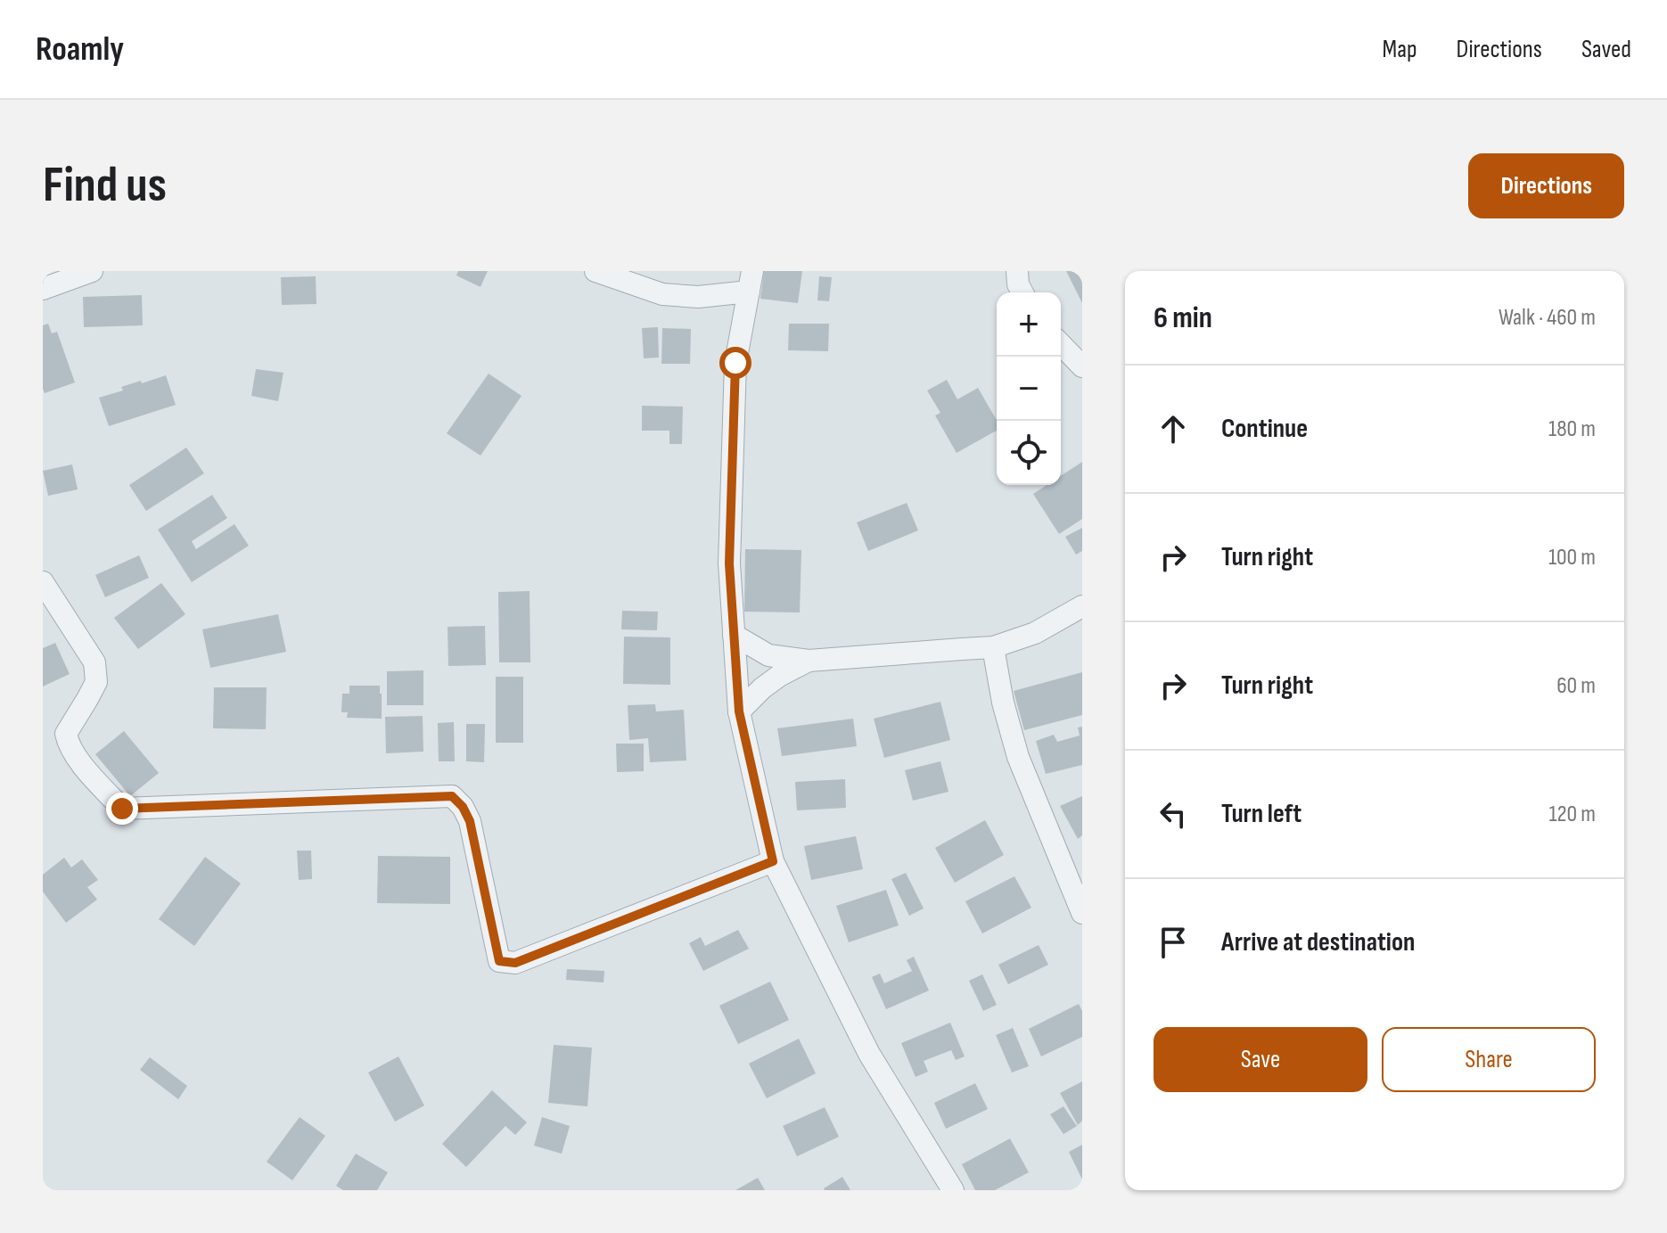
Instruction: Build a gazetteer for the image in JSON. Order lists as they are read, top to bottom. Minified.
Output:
{"page":{"header":"Roamly","nav":["Map","Directions","Saved"],"buttons":["Directions",["Save","Share"]],"title":"Find us","heading":["6 min","Walk · 460 m"],"map_buttons":["+","−"],"list":[["Continue","180 m"],["Turn right","100 m"],["Turn right","60 m"],["Turn left","120 m"],"Arrive at destination"]}}
